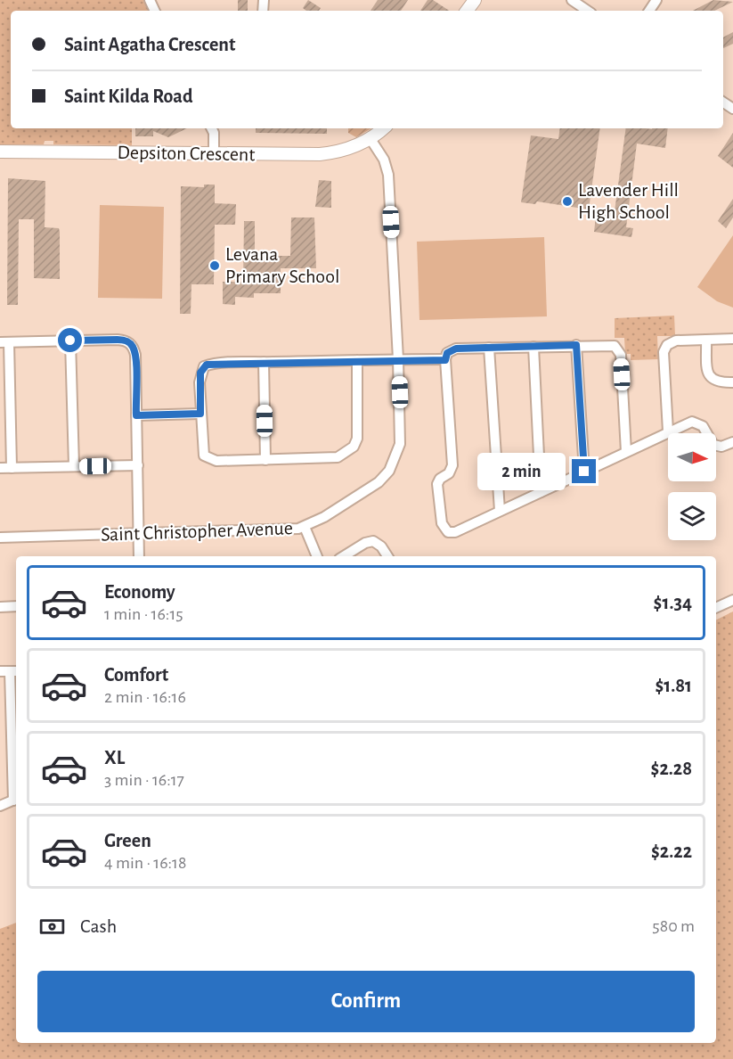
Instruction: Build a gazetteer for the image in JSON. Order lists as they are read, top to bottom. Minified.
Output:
{"streets":{"street":["Depsiton Crescent","Saint Christopher Avenue"]},"crossings":[["Depsiton Crescent","Saint Christopher Avenue"]],"places":["Lavender Hill High School","Levana Primary School"],"north":"right","page":{"banner":["Saint Agatha Crescent","Saint Kilda Road"],"bubble":"2 min","list":[{"name":"Economy","note":"1 min · 16:15","value":"$1.34"},{"name":"Comfort","note":"2 min · 16:16","value":"$1.81"},{"name":"XL","note":"3 min · 16:17","value":"$2.28"},{"name":"Green","note":"4 min · 16:18","value":"$2.22"}],"pay":["Cash","580 m"],"buttons":"Confirm"}}
